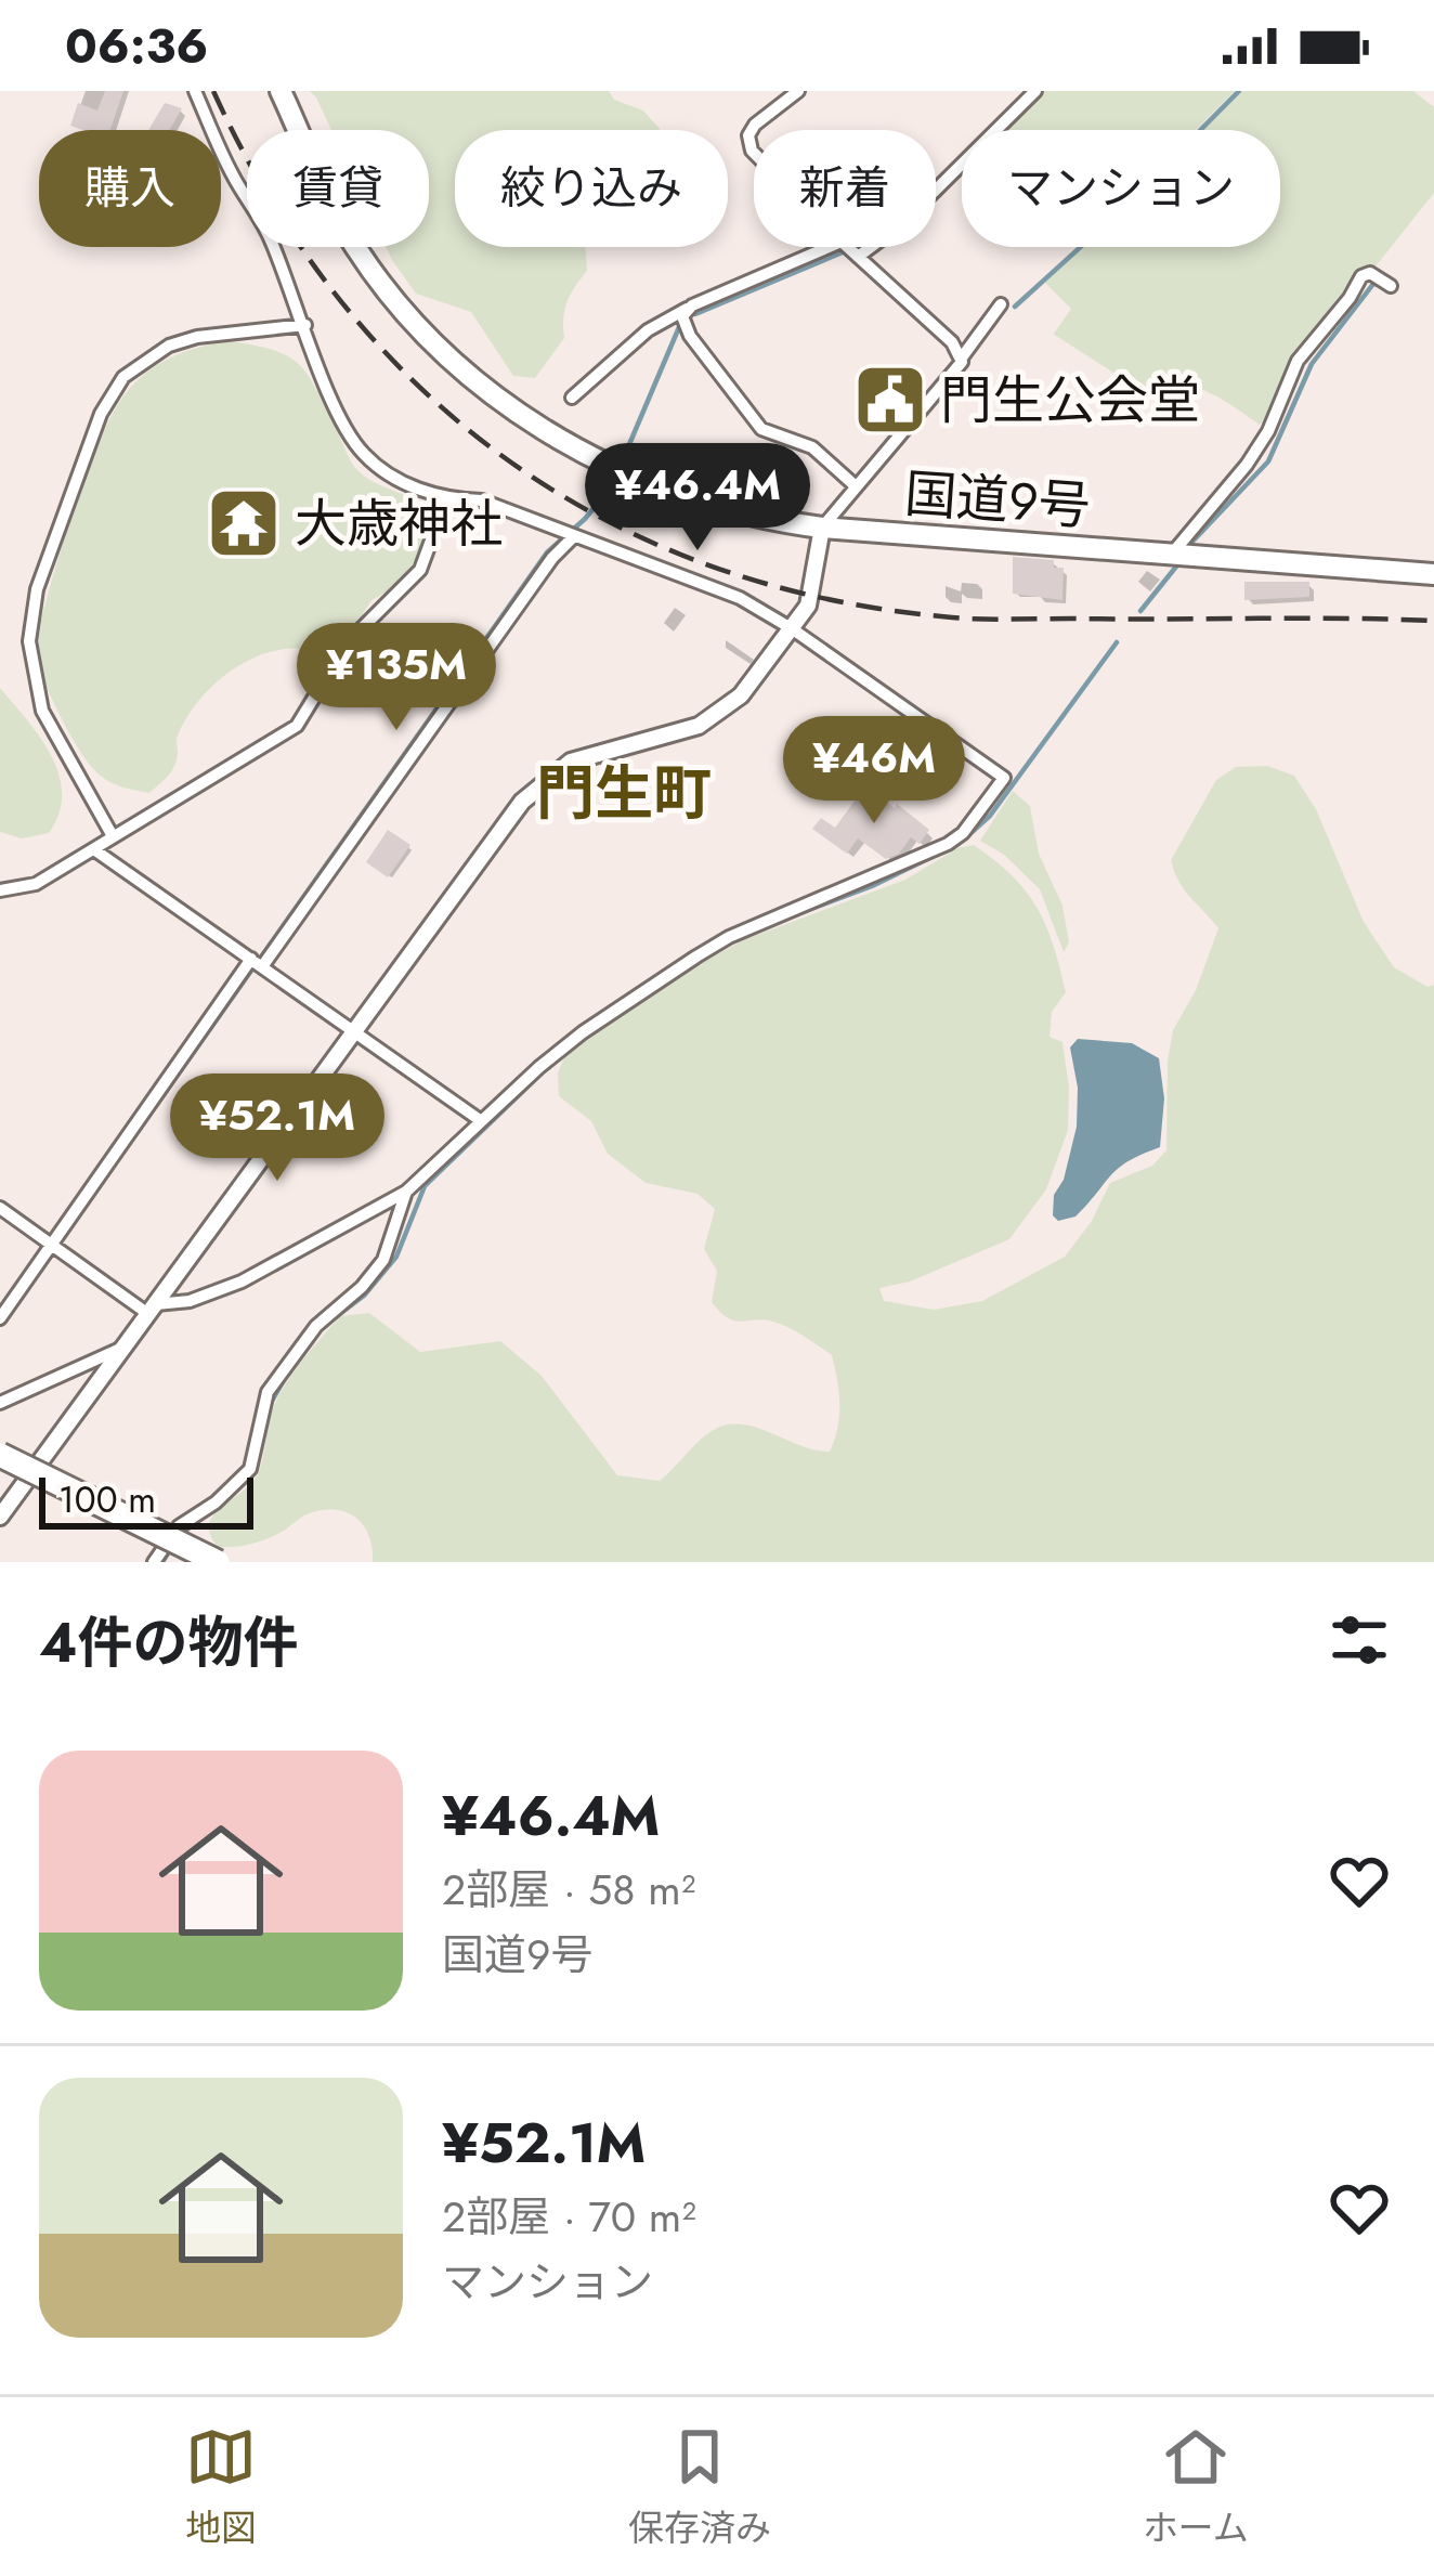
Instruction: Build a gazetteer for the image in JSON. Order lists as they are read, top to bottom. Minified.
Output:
{"streets":{"highway":["国道9号"]},"districts":["門生町"],"places":{"public building":["門生公会堂"],"temple":["大歳神社"]},"scale_bar":"100 m","page":{"status":"06:36","chip":["購入","賃貸","絞り込み","新着","マンション"],"price":["¥46.4M","¥135M","¥46M","¥52.1M"],"scale":"100 m","heading":"4件の物件","list":[{"name":"¥46.4M","note":"2部屋 · 58 m² · 国道9号"},{"name":"¥52.1M","note":"2部屋 · 70 m² · マンション"}],"tabs":["地図","保存済み","ホーム"]}}
